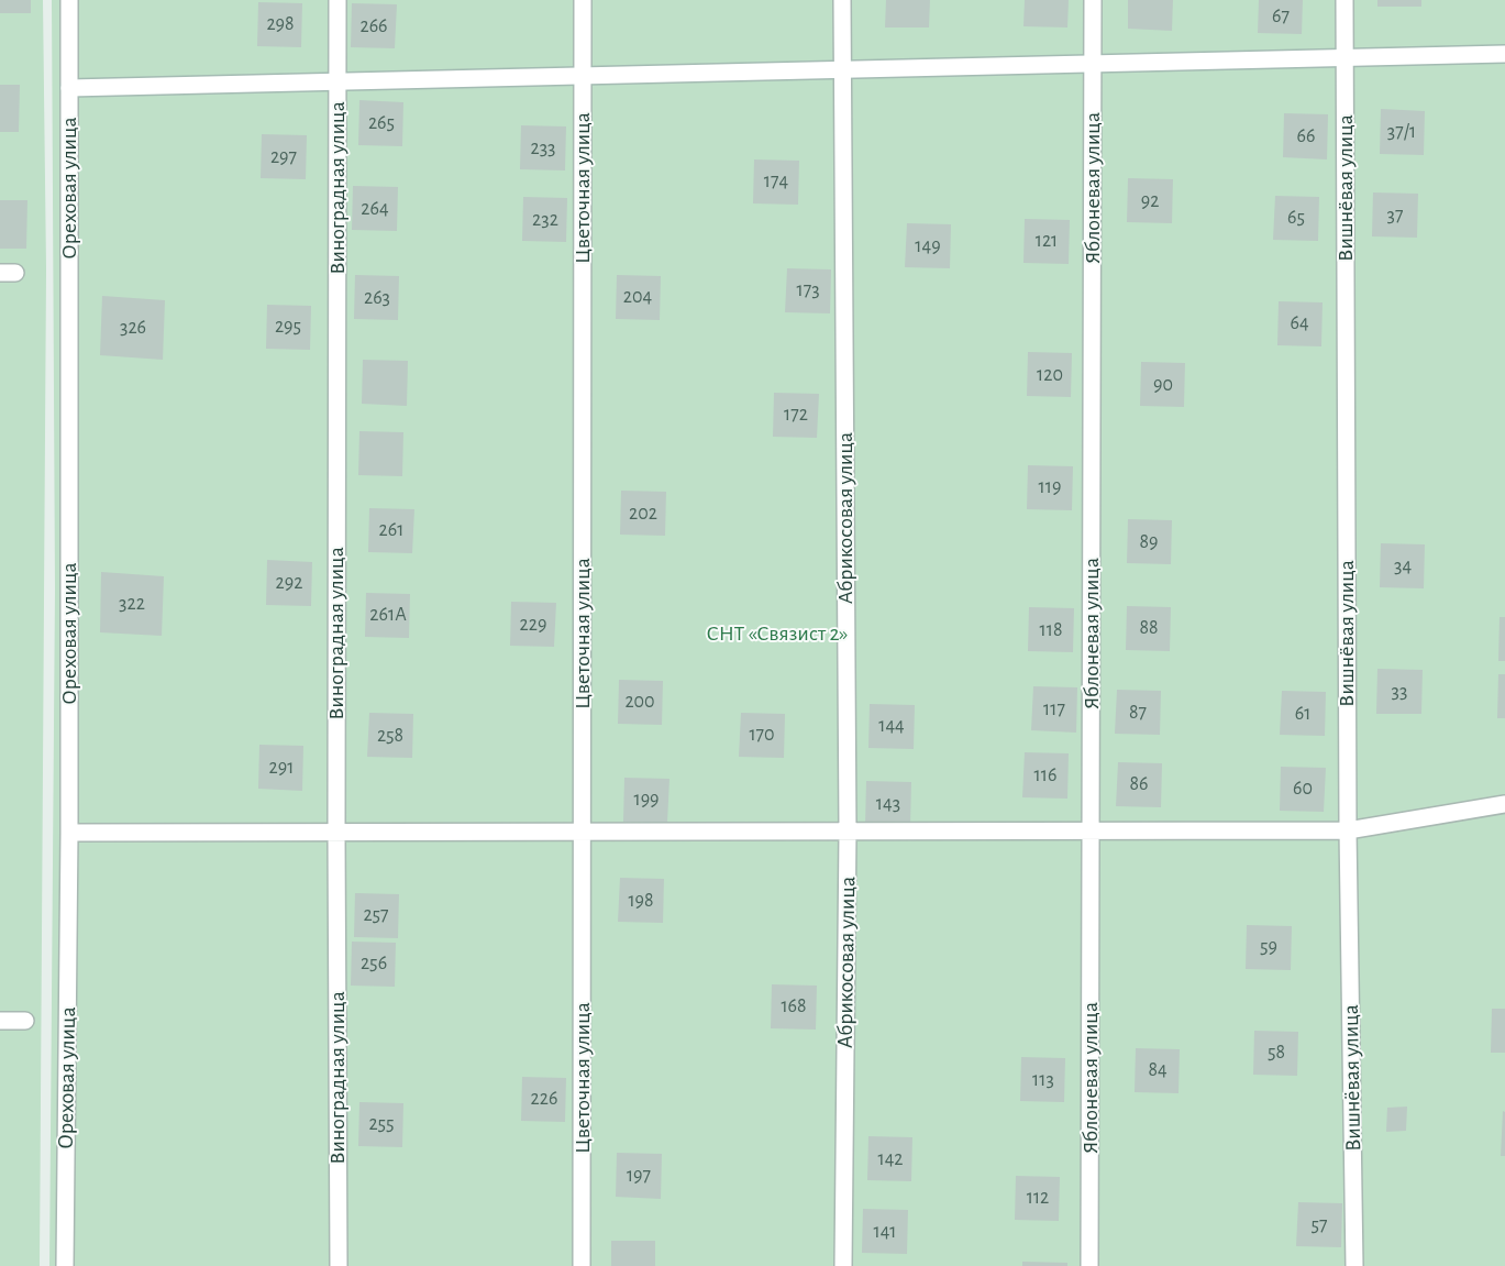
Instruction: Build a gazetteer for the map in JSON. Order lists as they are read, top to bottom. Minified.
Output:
{"streets":{"street":["Ореховая улица","Виноградная улица","Цветочная улица","Яблоневая улица","Вишнёвая улица","Абрикосовая улица"]},"parks":["СНТ «Связист 2»"],"house_numbers":["67","298","266","265","37/1","66","233","297","174","92","264","37","65","232","121","149","173","204","263","64","295","326","120","90","172","119","202","261","89","34","292","322","261А","229","88","118","33","200","117","87","61","144","170","258","291","116","86","60","199","143","198","257","59","256","168","58","84","113","226","255","142","197","112","57","141"]}
